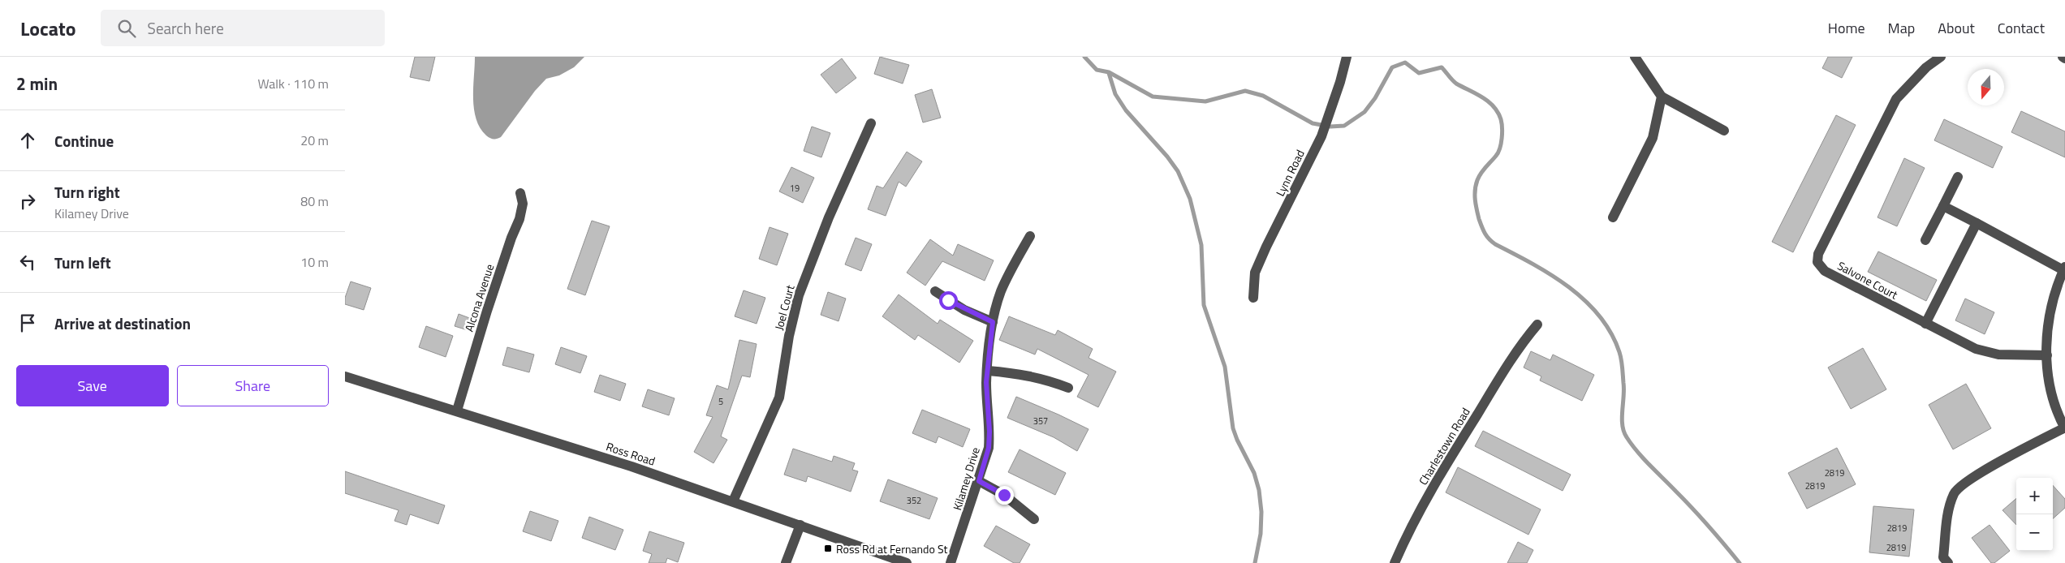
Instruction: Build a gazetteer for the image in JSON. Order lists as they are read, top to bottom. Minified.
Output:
{"streets":{"street":["Lynn Road","Salvone Court","Alcona Avenue","Joel Court","Charlestown Road","Ross Road","Kilamey Drive"]},"crossings":[["Alcona Avenue","Ross Road"],["Joel Court","Ross Road"]],"places":{"transit":["Ross Rd at Fernando St"]},"house_numbers":["19","5","357","2819","2819","352","2819","2819"],"north":"bottom","page":{"header":"Locato","search":"Search here","nav":["Home","Map","About","Contact"],"heading":["2 min","Walk · 110 m"],"list":[["Continue","20 m"],["Turn right","Kilamey Drive","80 m"],["Turn left","10 m"],"Arrive at destination"],"buttons":["Save","Share"],"map_buttons":["+","−"]}}
